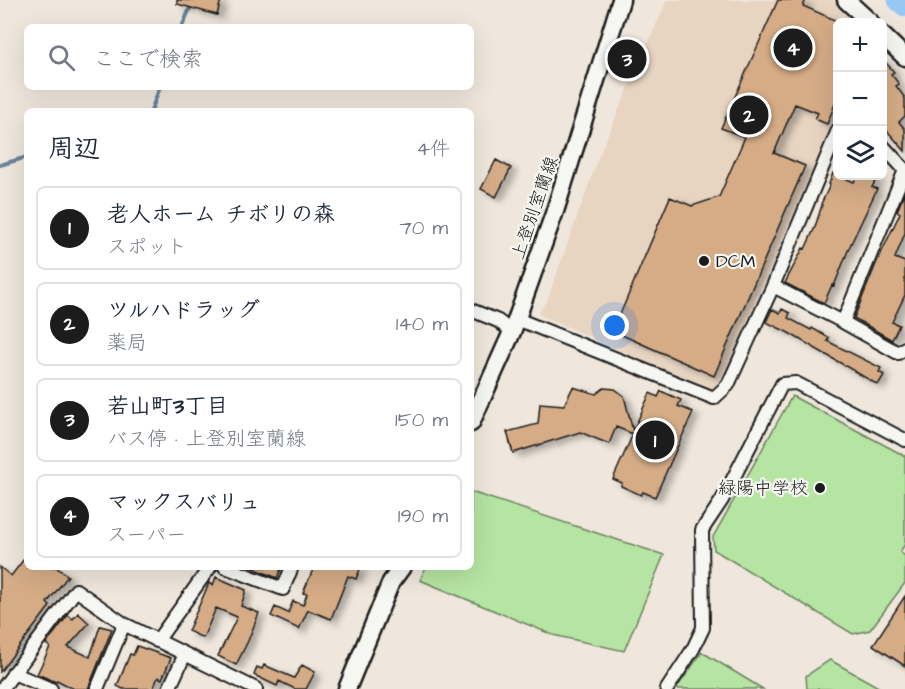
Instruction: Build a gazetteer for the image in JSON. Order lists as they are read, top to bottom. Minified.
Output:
{"streets":{"main road":["上登別室蘭線"]},"places":["DCM","緑陽中学校"],"page":{"map_buttons":["+","−"],"search":"ここで検索","pins":["4","3","2","1"],"heading":["周辺","4件"],"list":[{"mark":"1","name":"老人ホーム チボリの森","note":"スポット","value":"70 m"},{"mark":"2","name":"ツルハドラッグ","note":"薬局","value":"140 m"},{"mark":"3","name":"若山町3丁目","note":"バス停 · 上登別室蘭線","value":"150 m"},{"mark":"4","name":"マックスバリュ","note":"スーパー","value":"190 m"}]}}
